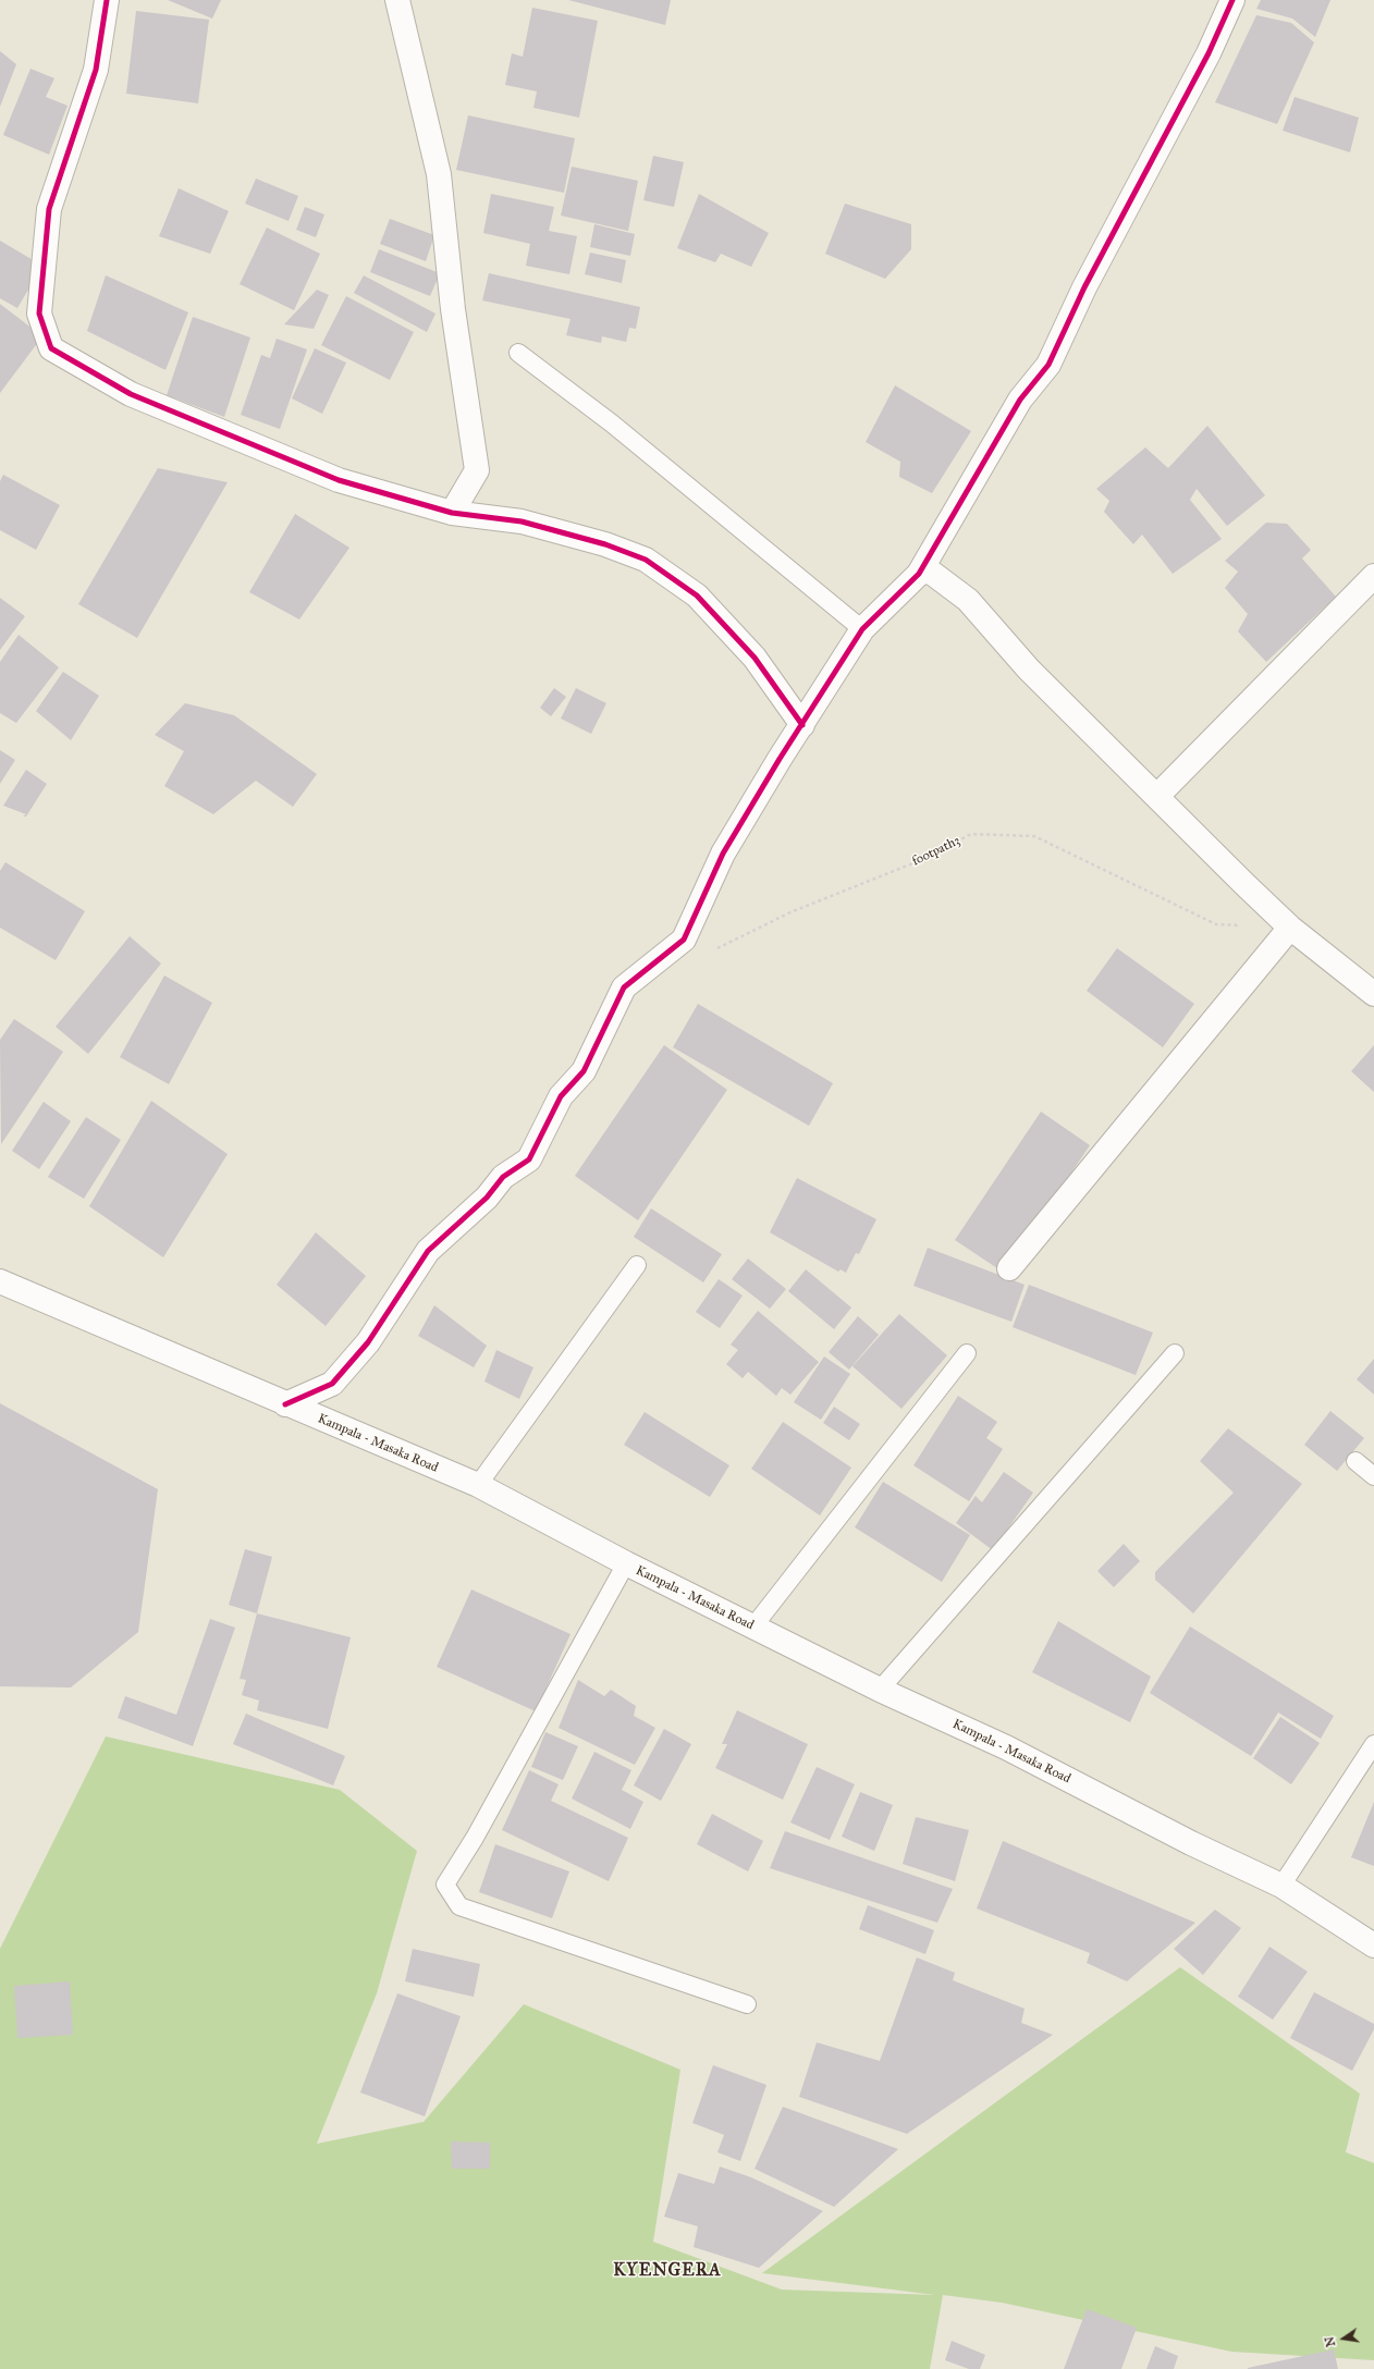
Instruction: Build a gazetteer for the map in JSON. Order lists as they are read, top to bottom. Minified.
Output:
{"streets":{"main road":["Kampala - Masaka Road"],"path":["footpath3"]},"districts":["KYENGERA"],"north":"left"}
